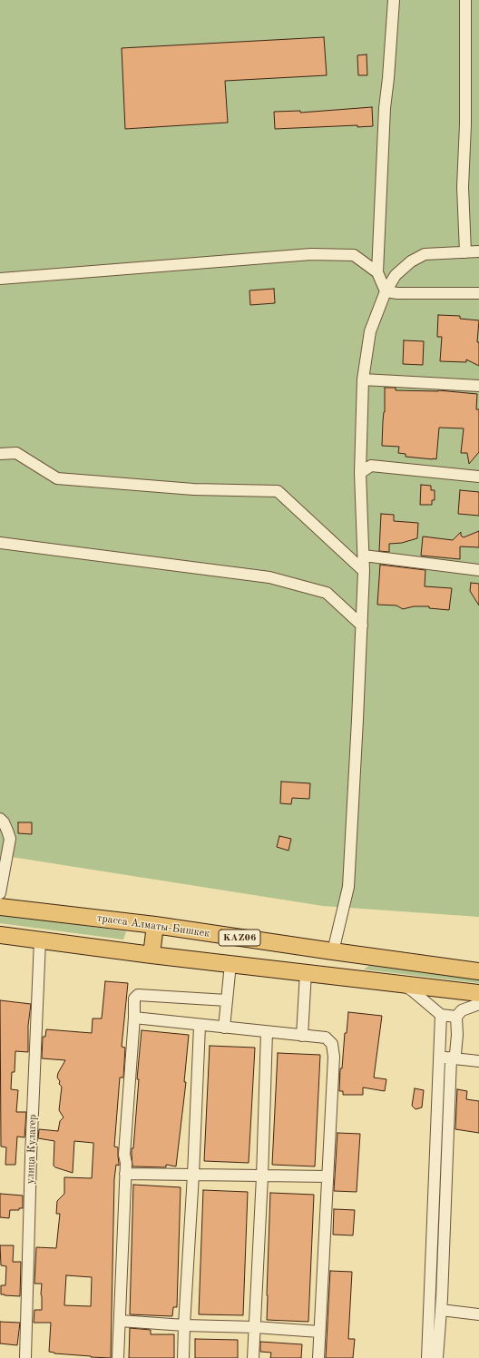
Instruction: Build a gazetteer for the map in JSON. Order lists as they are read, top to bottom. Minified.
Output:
{"streets":{"highway":["трасса Алматы-Бишкек","KАZ06"],"street":["улица Кулагер"]},"crossings":[["KАZ06","улица Кулагер"]]}
